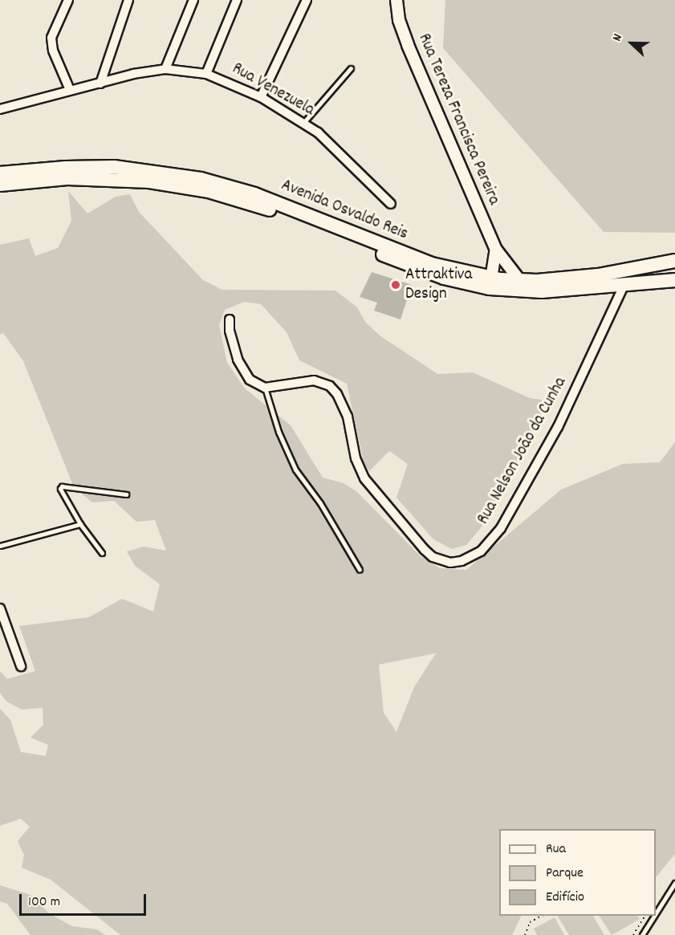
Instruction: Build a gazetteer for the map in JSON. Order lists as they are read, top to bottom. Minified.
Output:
{"streets":{"main road":["Avenida Osvaldo Reis"],"street":["Rua Venezuela","Rua Tereza Francisca Pereira","Rua Nelson João da Cunha"]},"crossings":[["Rua Tereza Francisca Pereira","Avenida Osvaldo Reis"],["Avenida Osvaldo Reis","Rua Nelson João da Cunha"]],"places":["Attraktiva Design"],"legend":["Rua","Parque","Edifício"],"scale_bar":"100 m","north":"left"}
